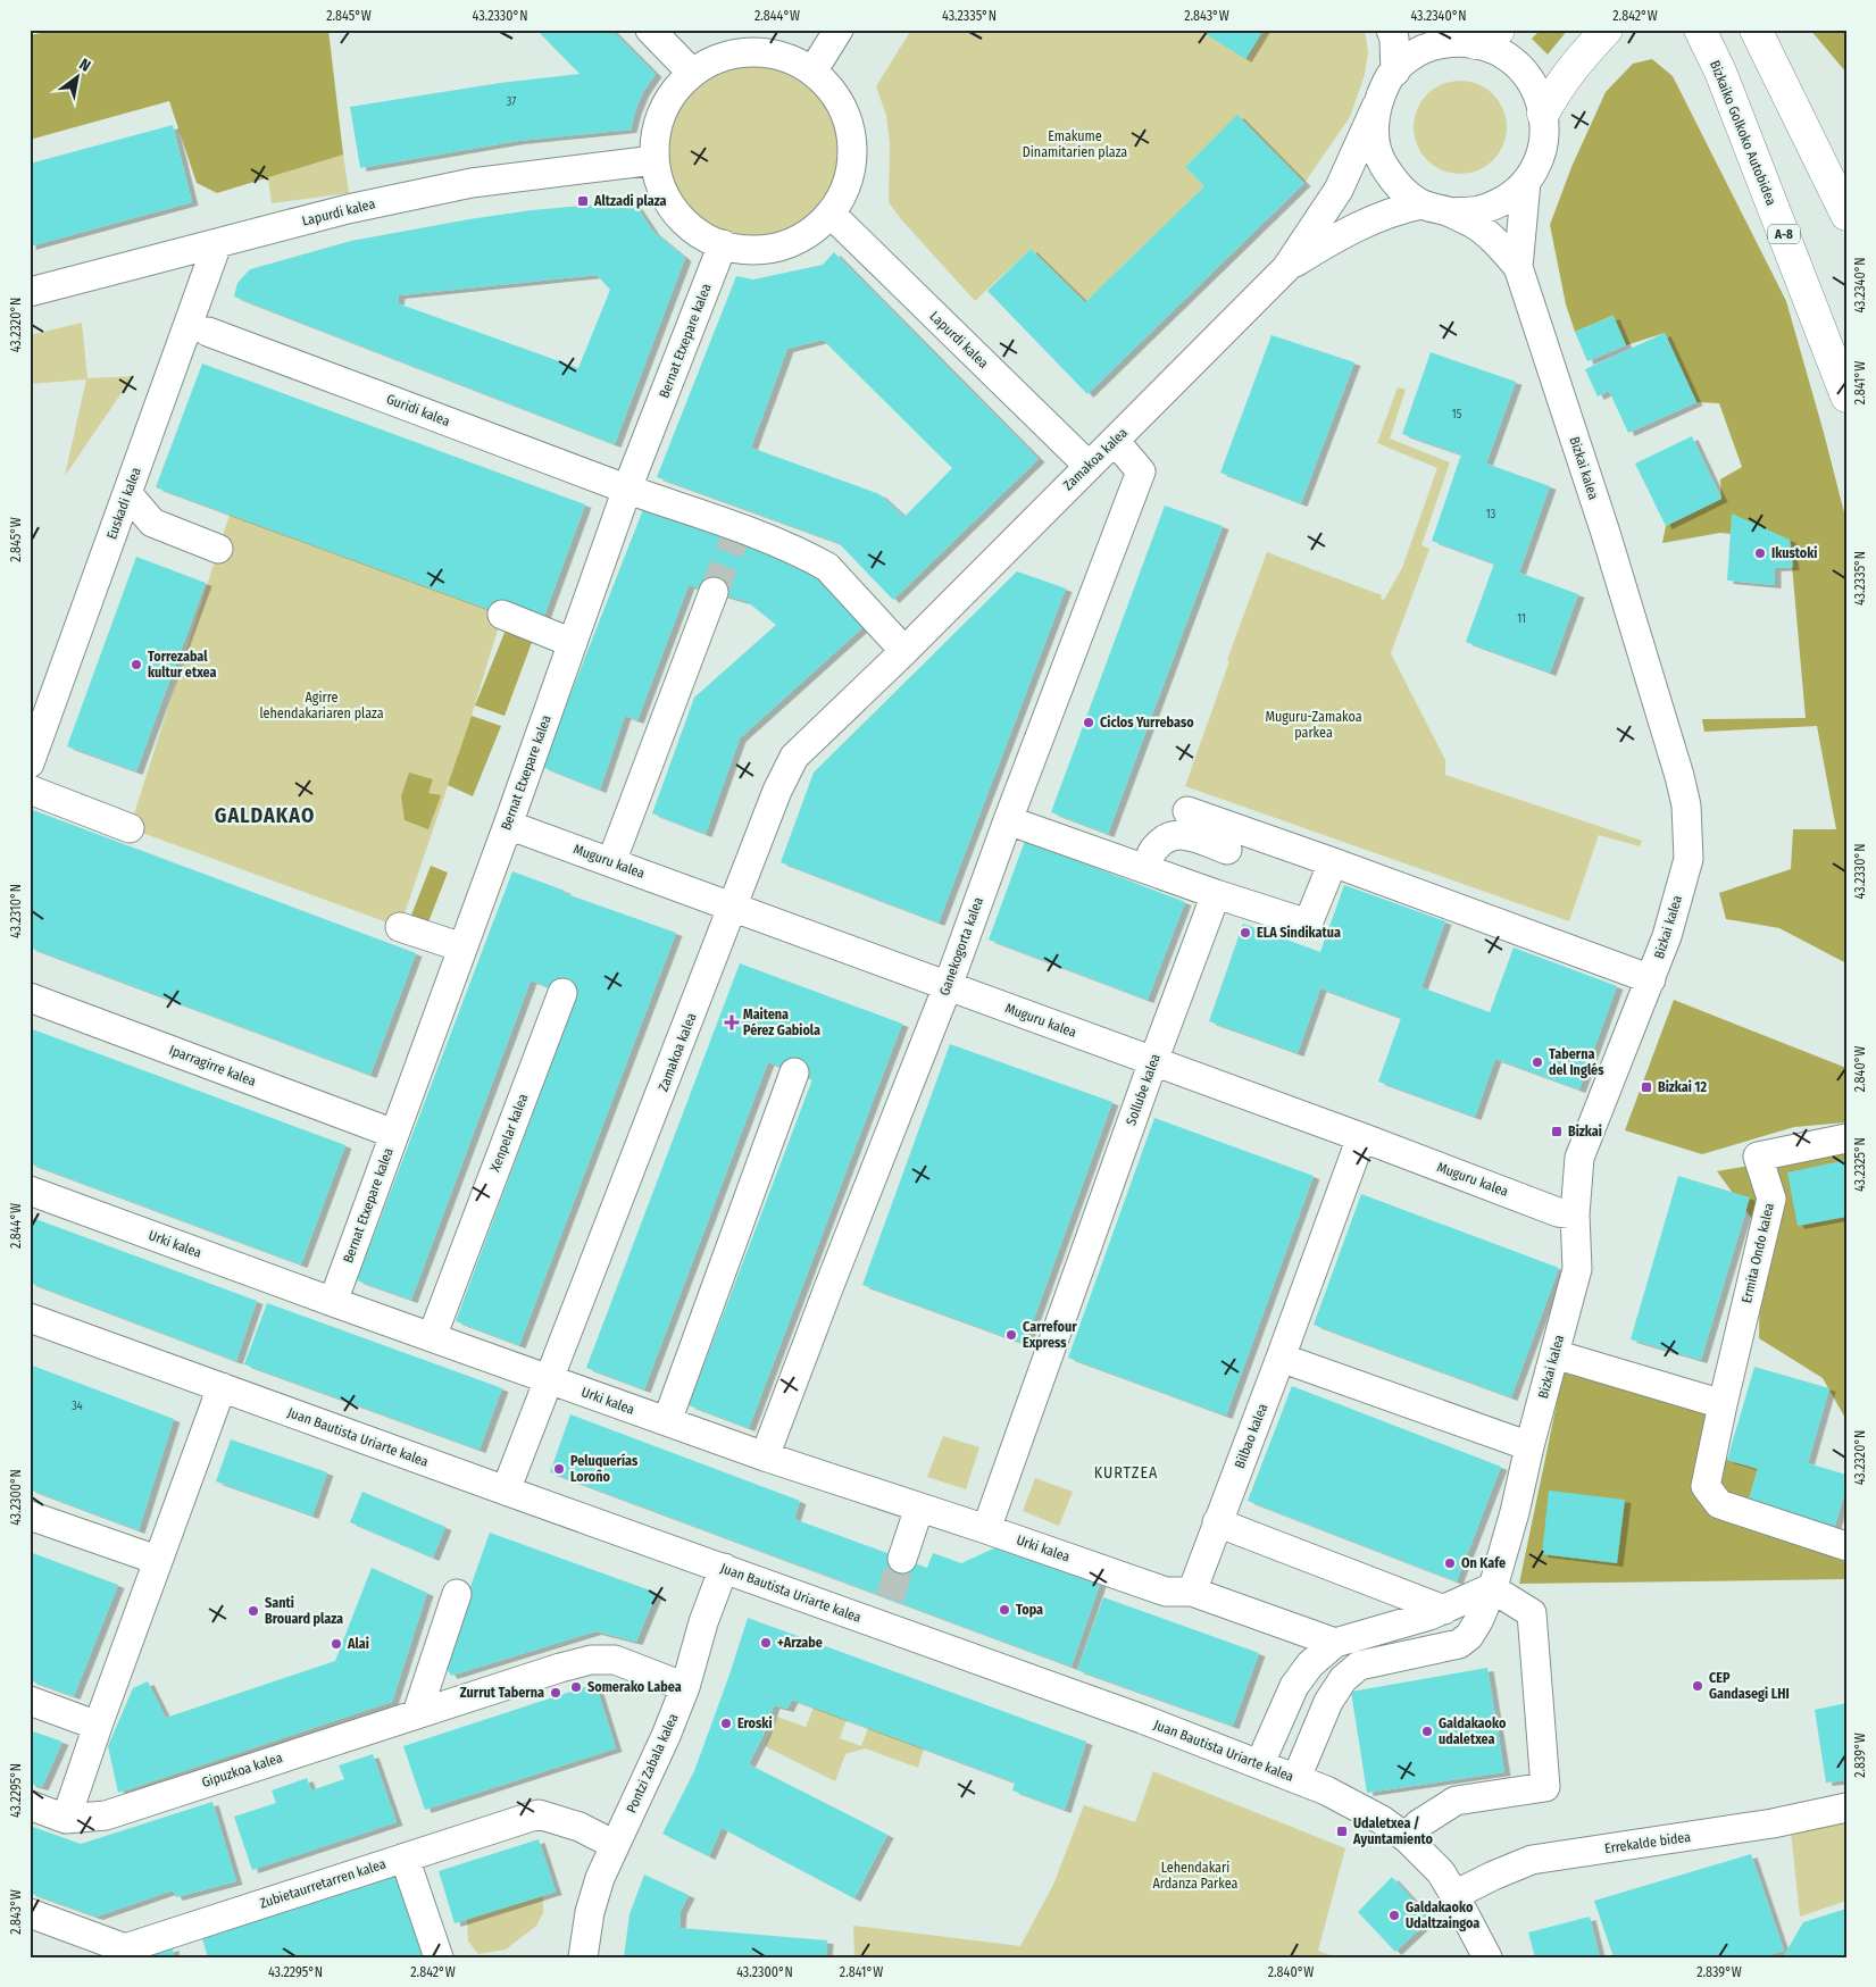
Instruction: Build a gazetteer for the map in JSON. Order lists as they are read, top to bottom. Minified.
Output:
{"streets":{"highway":["Bizkaiko Golkoko Autobidea","A-8"],"street":["Lapurdi kalea","Bernat Etxepare kalea","Guridi kalea","Zamakoa kalea","Bizkai kalea","Euskadi kalea","Muguru kalea","Ganekogorta kalea","Iparragirre kalea","Sollube kalea","Xenpelar kalea","Urki kalea","Ermita Ondo kalea","Bilbao kalea","Juan Bautista Uriarte kalea","Pontzi Zabala kalea","Gipuzkoa kalea","Errekalde bidea","Zubietaurretarren kalea"]},"crossings":[["Lapurdi kalea","Bernat Etxepare kalea"],["Lapurdi kalea","Zamakoa kalea"],["Lapurdi kalea","Euskadi kalea"],["Bernat Etxepare kalea","Guridi kalea"],["Bernat Etxepare kalea","Muguru kalea"],["Bernat Etxepare kalea","Iparragirre kalea"],["Bernat Etxepare kalea","Urki kalea"],["Guridi kalea","Zamakoa kalea"],["Zamakoa kalea","Bizkai kalea"],["Zamakoa kalea","Muguru kalea"],["Zamakoa kalea","Ganekogorta kalea"],["Zamakoa kalea","Urki kalea"],["Zamakoa kalea","Juan Bautista Uriarte kalea"],["Bizkai kalea","Muguru kalea"],["Bizkai kalea","Juan Bautista Uriarte kalea"],["Muguru kalea","Ganekogorta kalea"],["Muguru kalea","Sollube kalea"],["Muguru kalea","Bilbao kalea"],["Ganekogorta kalea","Urki kalea"],["Sollube kalea","Urki kalea"],["Xenpelar kalea","Urki kalea"],["Urki kalea","Bilbao kalea"],["Juan Bautista Uriarte kalea","Pontzi Zabala kalea"],["Juan Bautista Uriarte kalea","Errekalde bidea"],["Pontzi Zabala kalea","Gipuzkoa kalea"],["Pontzi Zabala kalea","Zubietaurretarren kalea"]],"districts":["GALDAKAO","KURTZEA"],"parks":["Emakume Dinamitarien plaza","Agirre lehendakariaren plaza","Muguru-Zamakoa parkea","Lehendakari Ardanza Parkea"],"places":{"transit":["Altzadi plaza","Bizkai 12","Bizkai","Udaletxea / Ayuntamiento"],"other":["Ikustoki","Torrezabal kultur etxea","Ciclos Yurrebaso","ELA Sindikatua","Taberna del Inglés","Carrefour Express","Peluquerías Loroño","On Kafe","Topa","Santi Brouard plaza","+Arzabe","Alai","CEP Gandasegi LHI","Somerako Labea","Zurrut Taberna","Eroski","Galdakaoko udaletxea","Galdakaoko Udaltzaingoa"],"health":["Maitena Pérez Gabiola"]},"house_numbers":["37","15","13","11","34"],"north":"top right","coordinates":["2.845°W","43.2330°N","2.844°W","43.2335°N","2.843°W","43.2340°N","2.842°W","43.2320°N","2.841°W","43.2310°N","2.840°W","43.2325°N","43.2300°N","2.839°W","43.2295°N"]}
